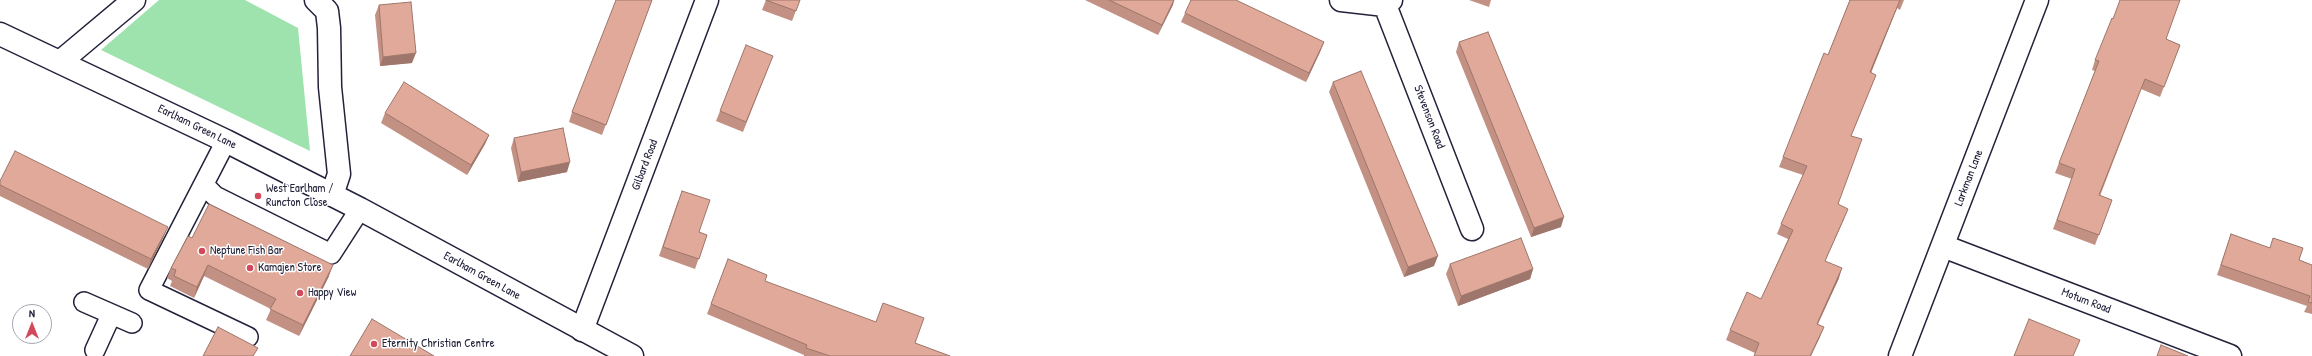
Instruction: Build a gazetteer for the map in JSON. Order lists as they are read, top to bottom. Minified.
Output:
{"streets":{"street":["Stevenson Road","Earlham Green Lane","Gilbard Road","Larkman Lane","Motum Road"]},"crossings":[["Earlham Green Lane","Gilbard Road"],["Larkman Lane","Motum Road"]],"places":["West Earlham / Runcton Close","Neptune Fish Bar","Kamajen Store","Happy View","Eternity Christian Centre"],"north":"top"}
